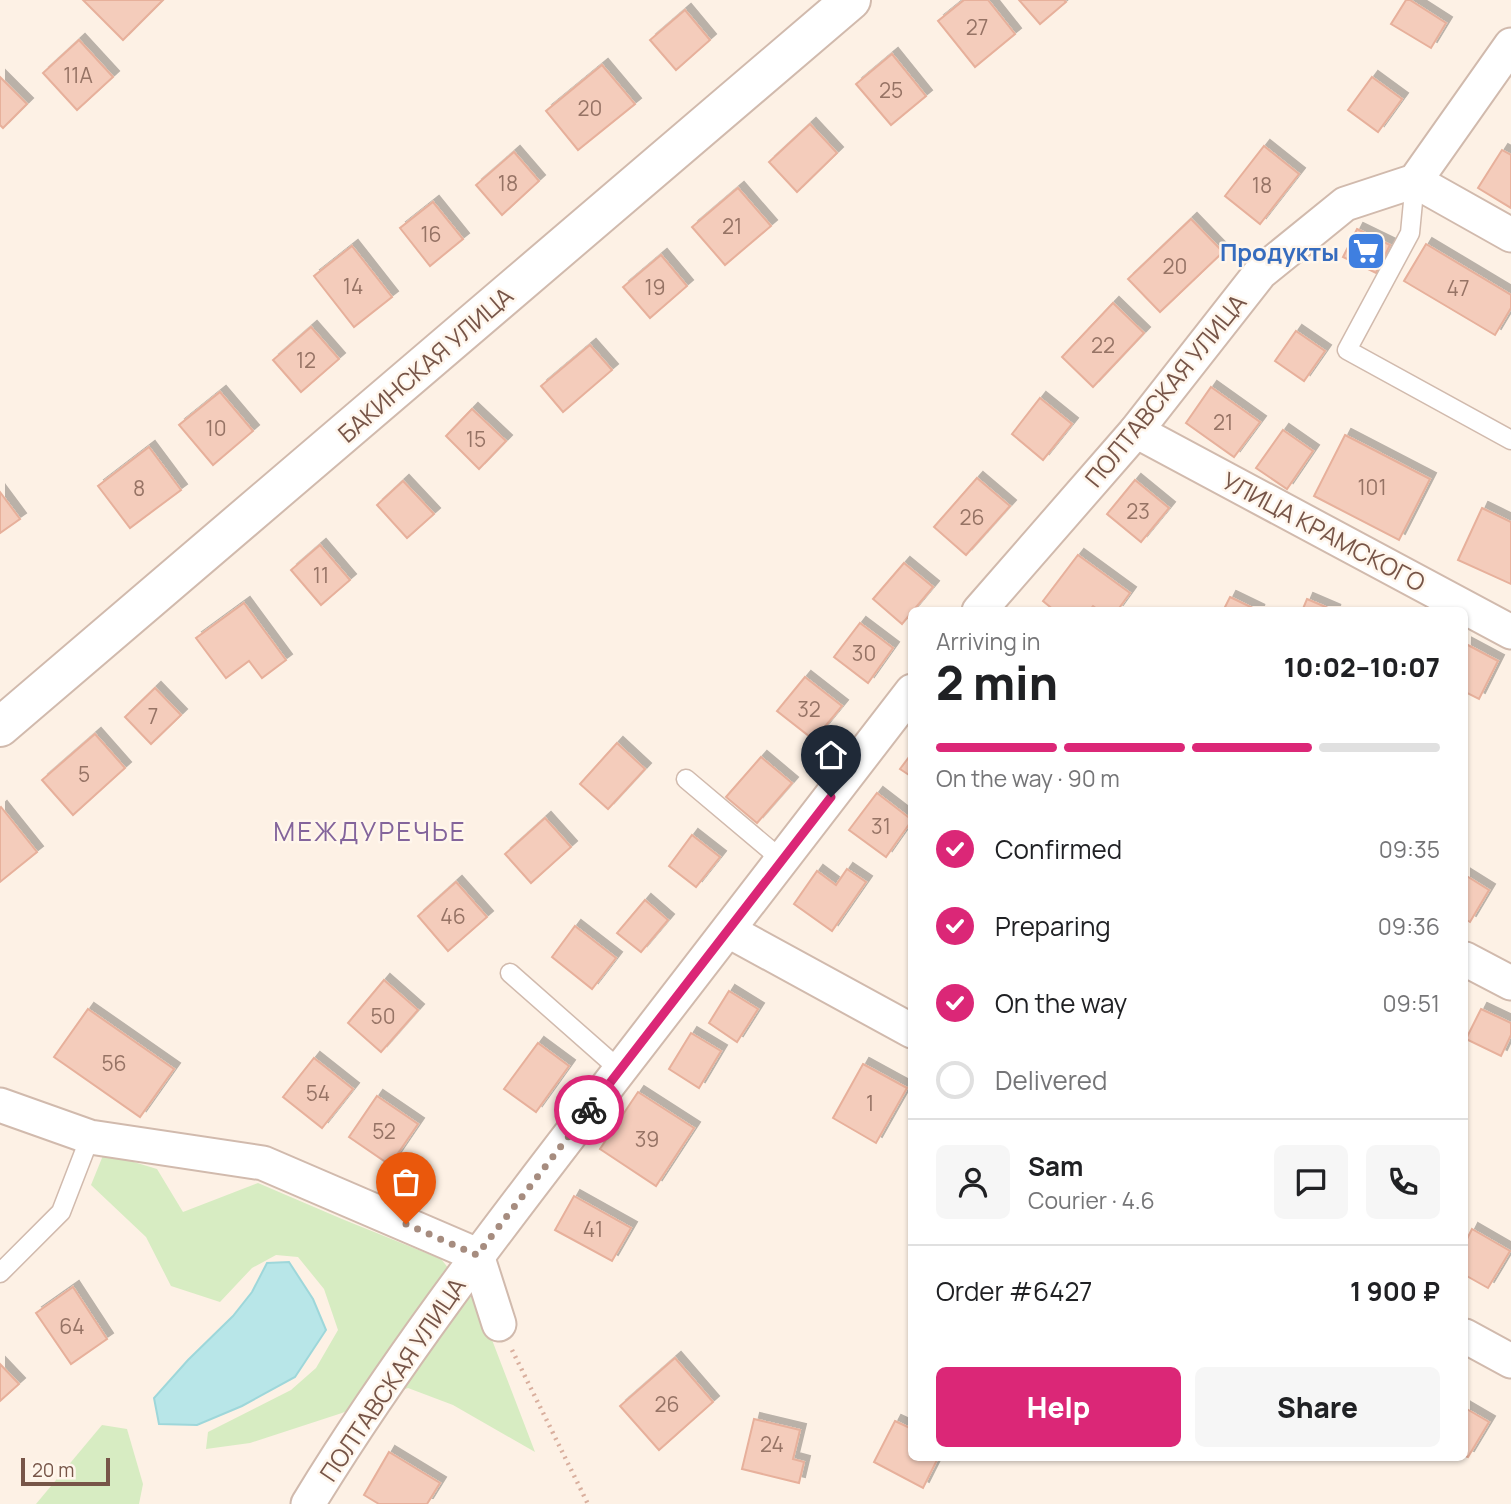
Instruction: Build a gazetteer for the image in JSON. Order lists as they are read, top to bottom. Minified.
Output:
{"streets":{"street":["БАКИНСКАЯ УЛИЦА","ПОЛТАВСКАЯ УЛИЦА","УЛИЦА КРАМСКОГО"]},"crossings":[["ПОЛТАВСКАЯ УЛИЦА","УЛИЦА КРАМСКОГО"]],"districts":["МЕЖДУРЕЧЬЕ"],"places":{"supermarket":["Продукты"]},"house_numbers":["27","11А","25","20","18","18","21","16","20","14","19","47","22","12","21","10","15","101","8","23","26","11","30","32","7","5","31","46","50","56","54","1","52","39","41","64","26","24"],"scale_bar":"20 m","page":{"heading":["2 min","Arriving in","10:02–10:07"],"panel":["Sam","Courier · 4.6","Order #6427","1 900 ₽"],"bar":"On the way · 90 m","list":[["Confirmed","09:35"],["Preparing","09:36"],["On the way","09:51"],"Delivered"],"buttons":["Help","Share"],"scale":"20 m"}}
